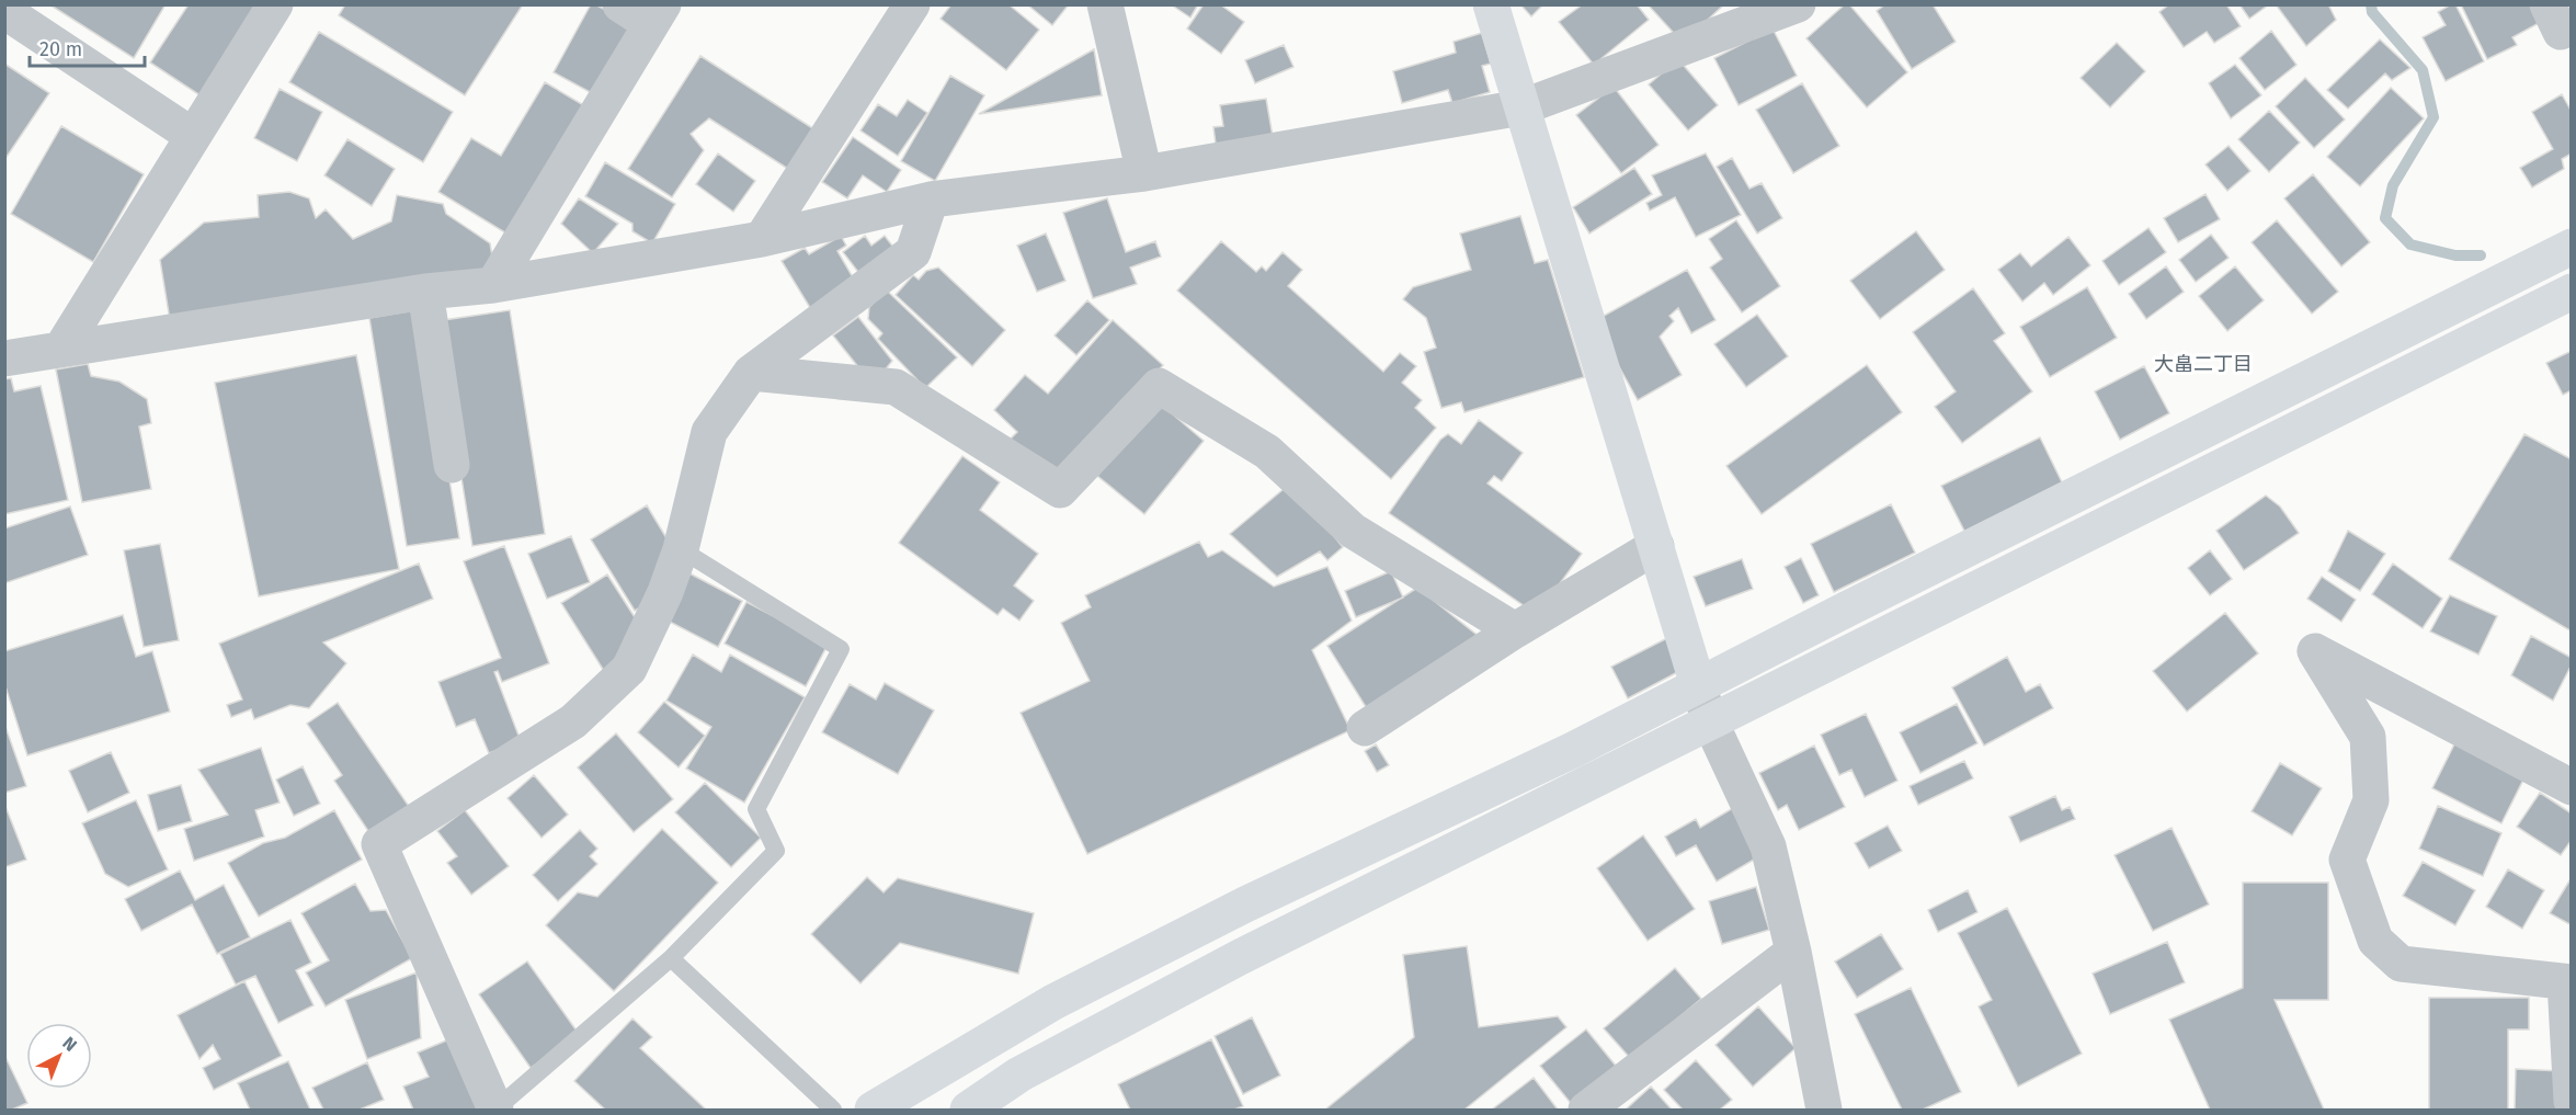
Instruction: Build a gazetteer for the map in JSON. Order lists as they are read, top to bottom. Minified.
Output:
{"districts":["大畠二丁目"],"scale_bar":"20 m","north":"top right"}
